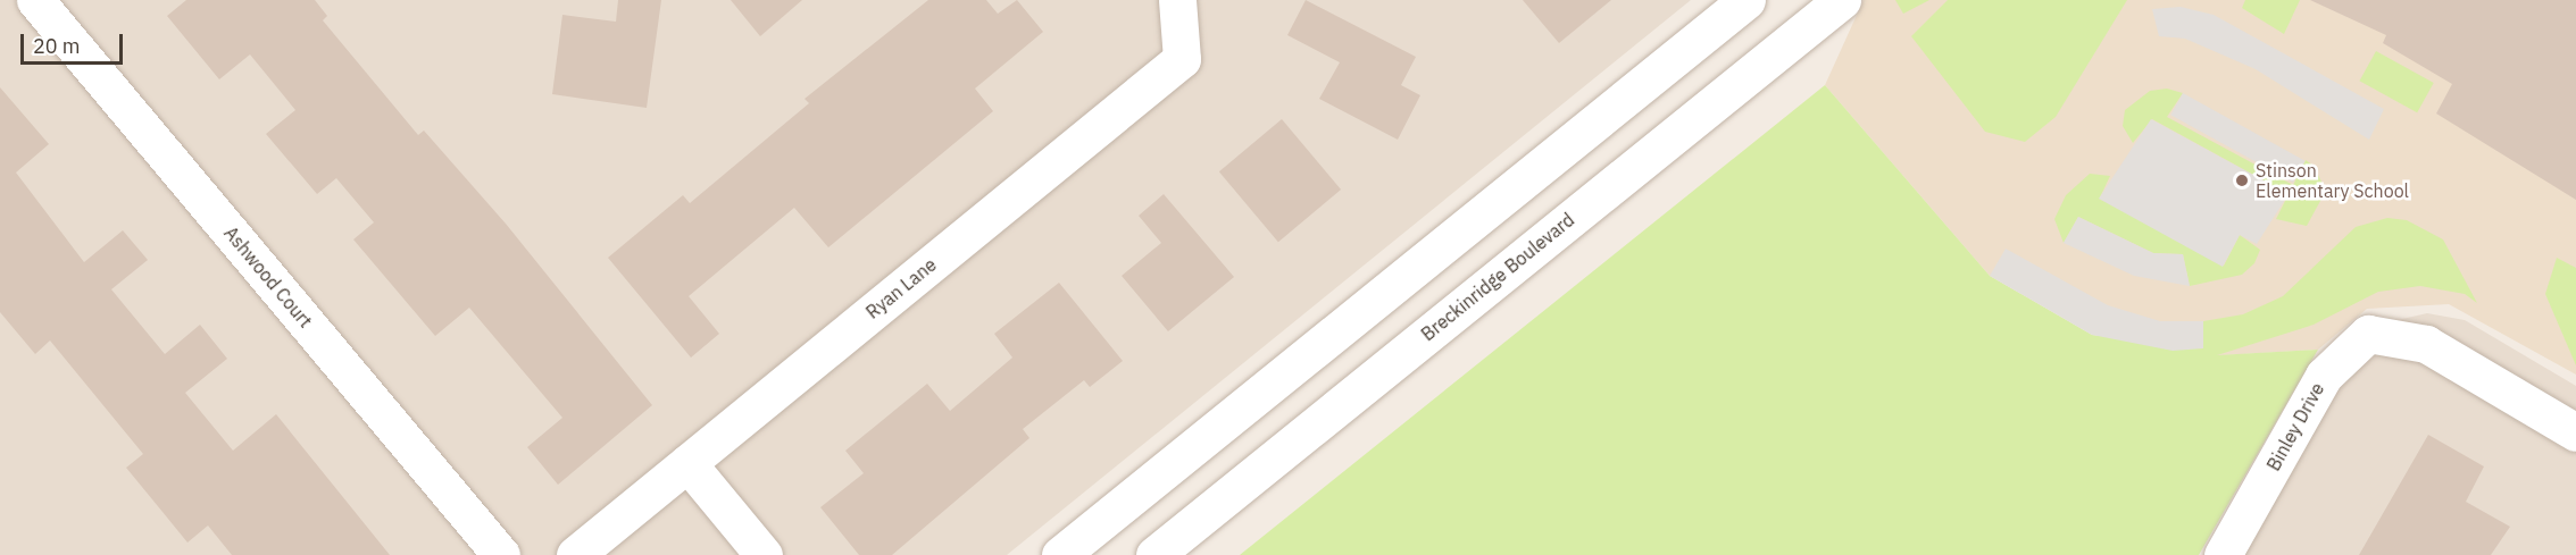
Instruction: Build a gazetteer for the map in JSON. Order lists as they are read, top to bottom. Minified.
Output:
{"streets":{"street":["Ashwood Court","Breckinridge Boulevard","Ryan Lane","Binley Drive"]},"places":["Stinson Elementary School"],"scale_bar":"20 m"}
